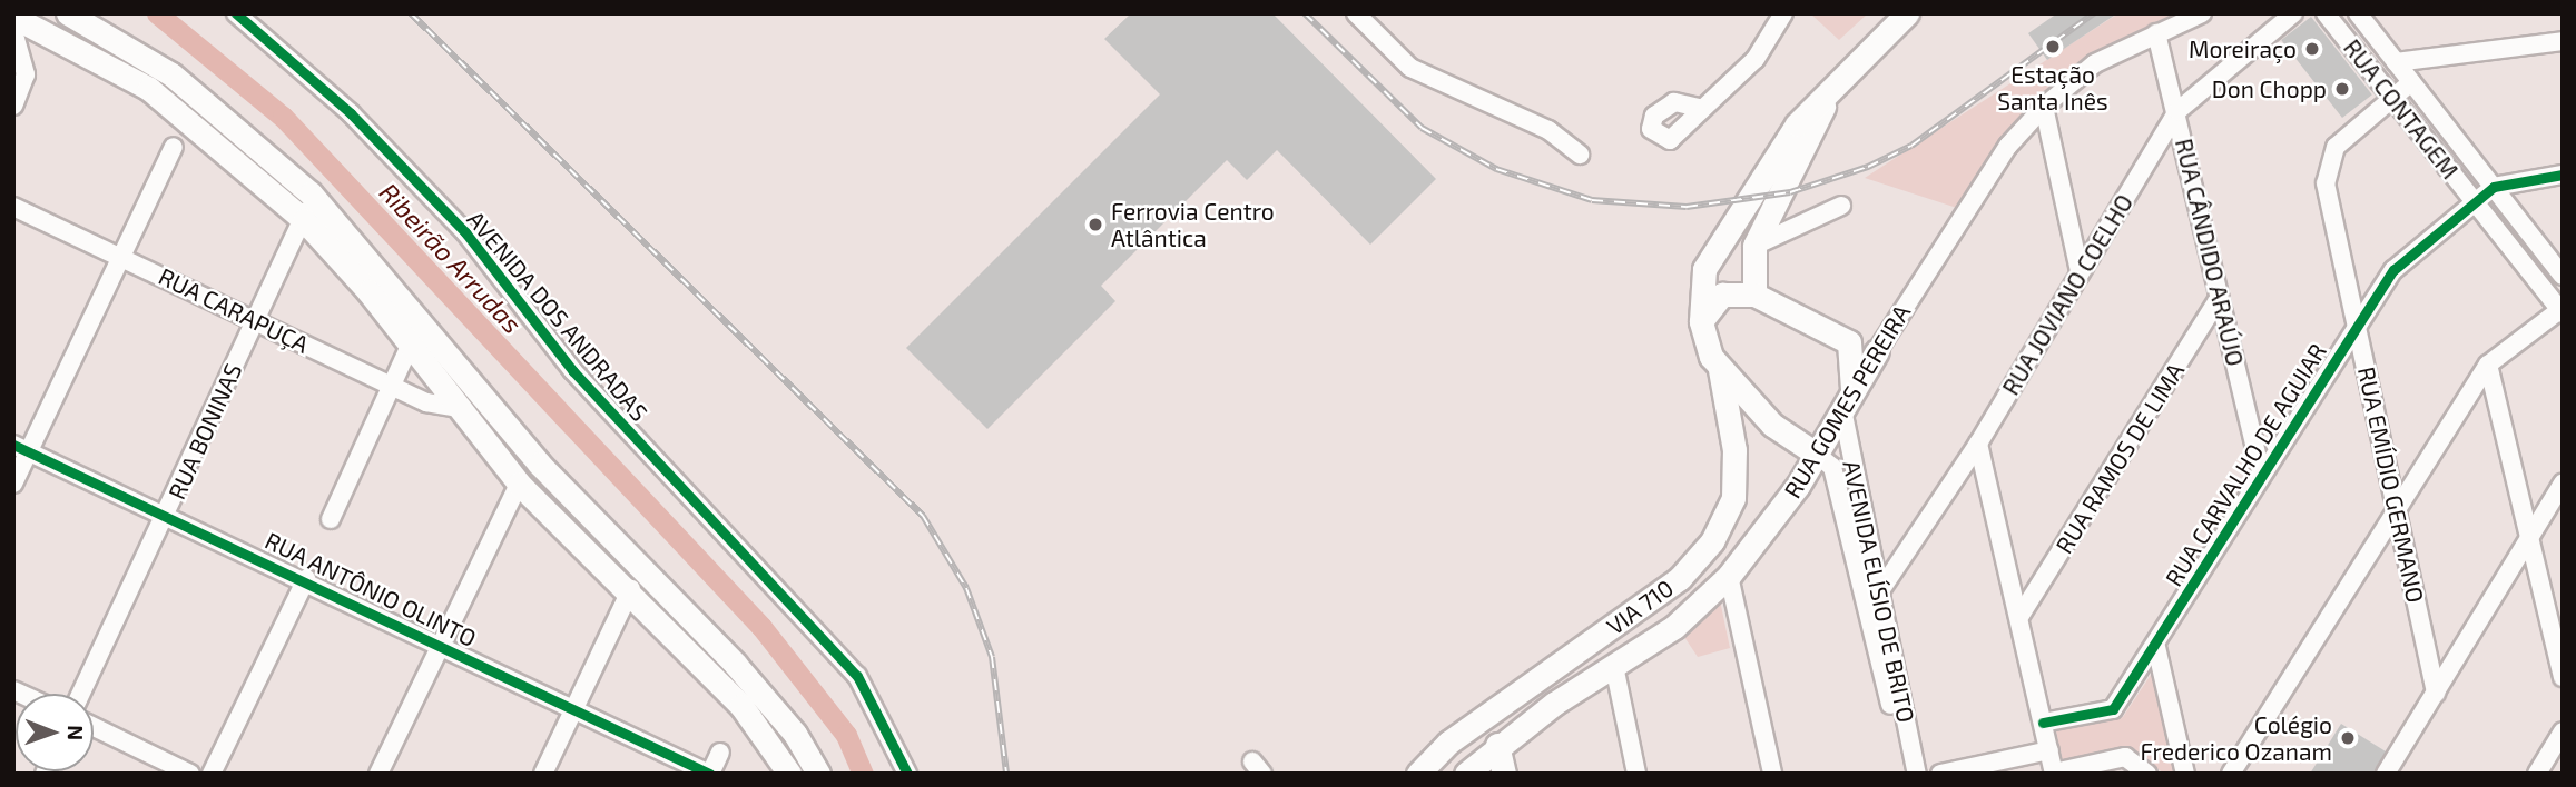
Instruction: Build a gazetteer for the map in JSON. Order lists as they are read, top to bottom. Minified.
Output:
{"streets":{"main road":["RUA GOMES PEREIRA","VIA 710"],"street":["RUA CONTAGEM","RUA CÂNDIDO ARAÚJO","RUA JOVIANO COELHO","RUA CARAPUÇA","AVENIDA DOS ANDRADAS","RUA BONINAS","RUA RAMOS DE LIMA","RUA CARVALHO DE AGUIAR","RUA EMÍDIO GERMANO","RUA ANTÔNIO OLINTO","AVENIDA ELÍSIO DE BRITO"]},"crossings":[["RUA CONTAGEM","RUA CARVALHO DE AGUIAR"],["RUA CONTAGEM","RUA EMÍDIO GERMANO"],["RUA CÂNDIDO ARAÚJO","RUA JOVIANO COELHO"],["RUA CÂNDIDO ARAÚJO","RUA GOMES PEREIRA"],["RUA CÂNDIDO ARAÚJO","RUA RAMOS DE LIMA"],["RUA CÂNDIDO ARAÚJO","RUA CARVALHO DE AGUIAR"],["RUA JOVIANO COELHO","AVENIDA ELÍSIO DE BRITO"],["RUA CARAPUÇA","RUA BONINAS"],["RUA GOMES PEREIRA","AVENIDA ELÍSIO DE BRITO"],["RUA BONINAS","RUA ANTÔNIO OLINTO"],["RUA CARVALHO DE AGUIAR","RUA EMÍDIO GERMANO"]],"water":["Ribeirão Arrudas"],"places":["Estação Santa Inês","Moreiraço","Don Chopp","Ferrovia Centro Atlântica","Colégio Frederico Ozanam"],"north":"right"}
